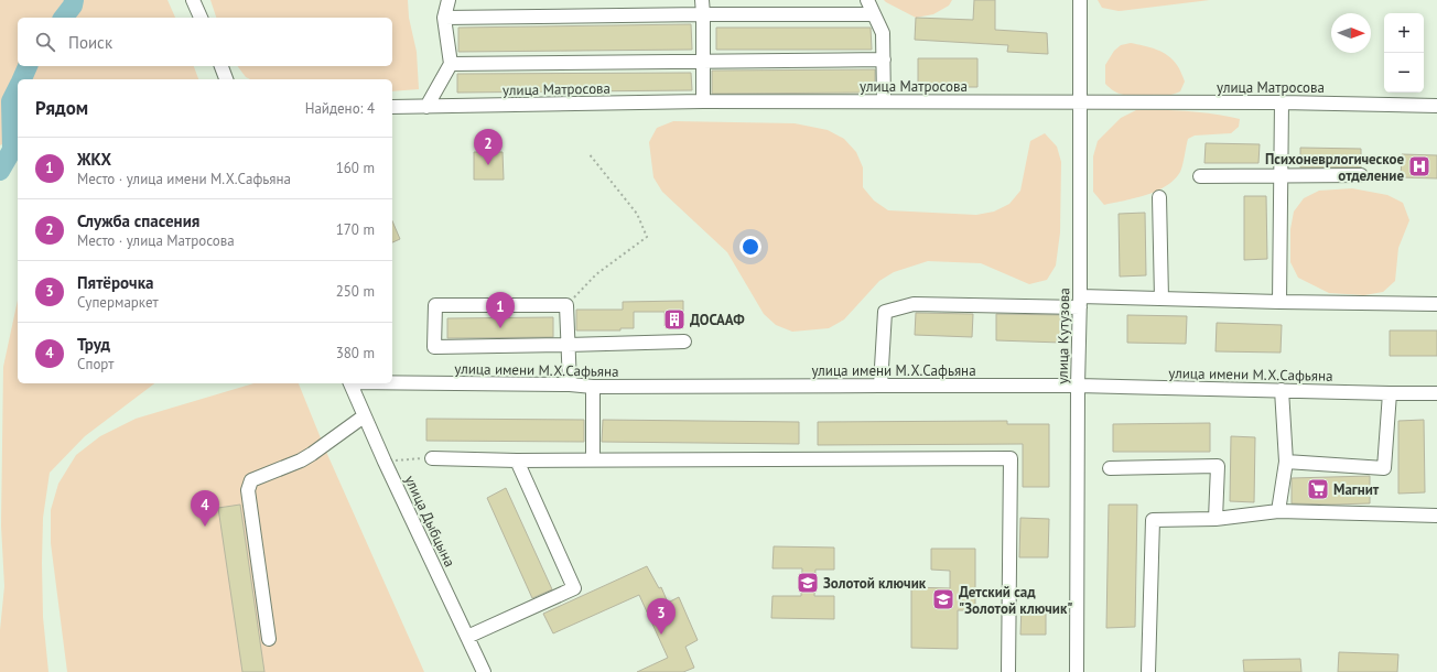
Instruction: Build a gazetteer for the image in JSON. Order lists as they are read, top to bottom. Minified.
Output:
{"streets":{"street":["улица Матросова","улица Кутузова","улица имени М.Х.Сафьяна","улица Дыбцына"]},"crossings":[["улица Матросова","улица Кутузова"],["улица Кутузова","улица имени М.Х.Сафьяна"]],"places":{"hospital":["Психоневрлогическое отделение"],"building":["ДОСААФ"],"supermarket":["Магнит"],"school or university":["Золотой ключик","Детский сад \"Золотой ключик\""]},"north":"right","page":{"map_buttons":["+","−"],"search":"Поиск","heading":["Рядом","Найдено: 4"],"pins":["2","1","4","3"],"list":[{"mark":"1","name":"ЖКХ","note":"Место · улица имени М.Х.Сафьяна","value":"160 m"},{"mark":"2","name":"Служба спасения","note":"Место · улица Матросова","value":"170 m"},{"mark":"3","name":"Пятёрочка","note":"Супермаркет","value":"250 m"},{"mark":"4","name":"Труд","note":"Спорт","value":"380 m"}]}}
